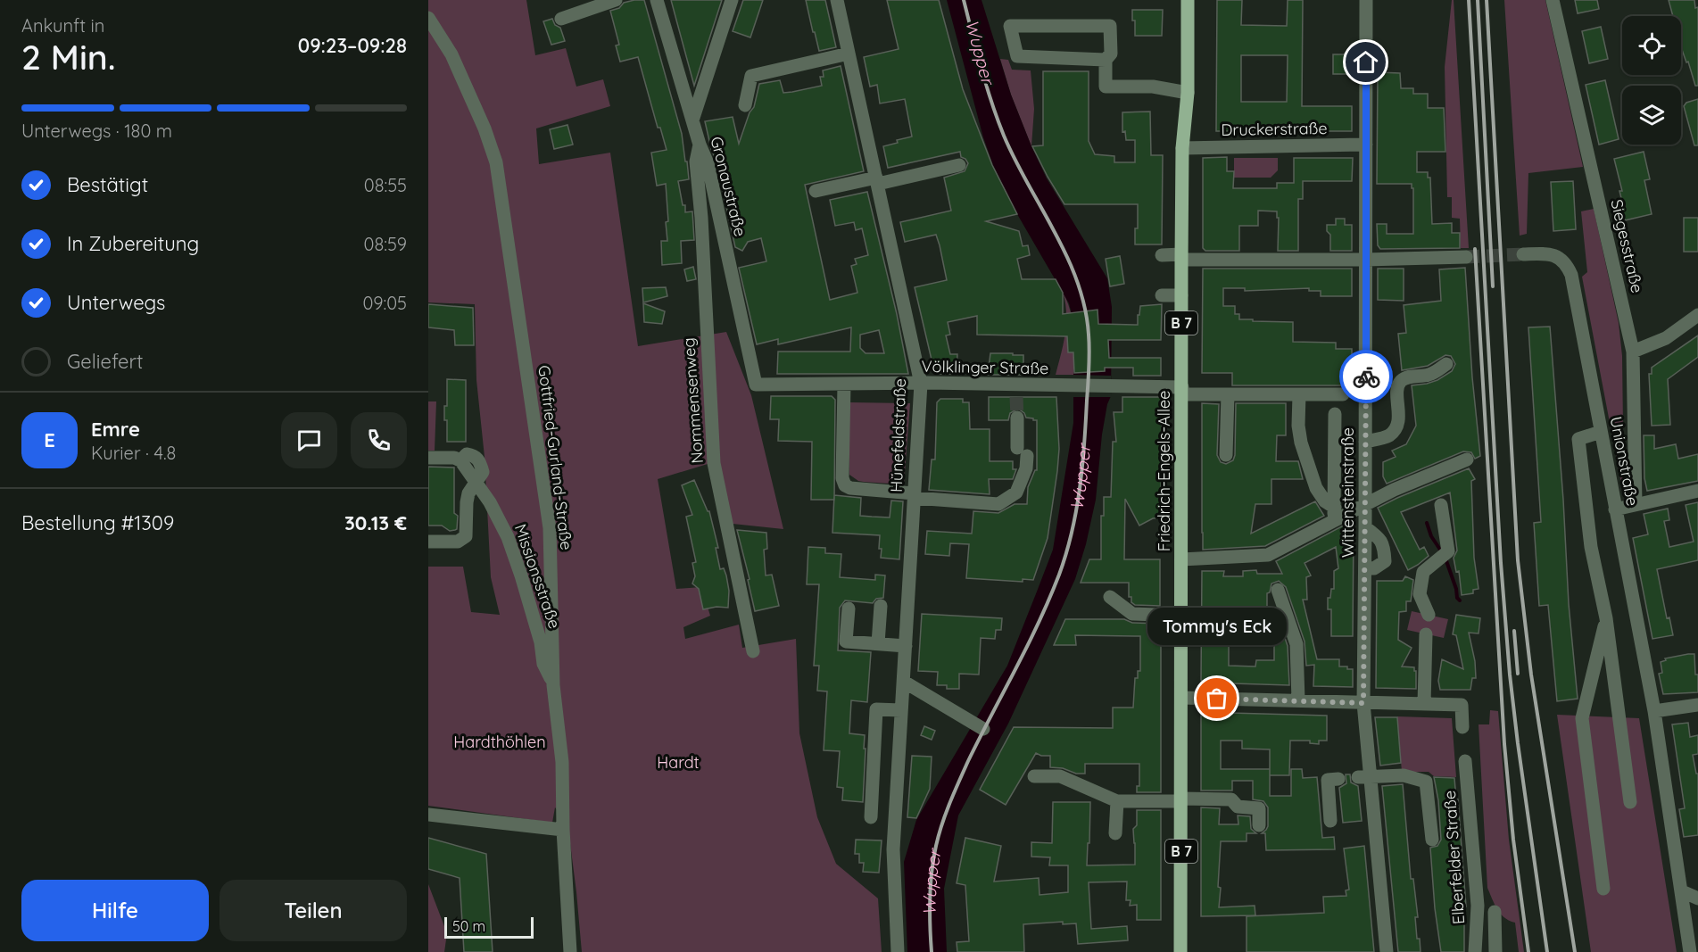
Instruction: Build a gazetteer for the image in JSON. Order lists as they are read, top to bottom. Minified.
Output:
{"streets":{"main road":["B 7","Friedrich-Engels-Allee"],"street":["Druckerstraße","Gronaustraße","Siegesstraße","Völklinger Straße","Nommensenweg","Hünefeldstraße","Gottfried-Gurland-Straße","Unionstraße","Wittensteinstraße","Missionsstraße","Elberfelder Straße"]},"crossings":[["Druckerstraße","Friedrich-Engels-Allee"],["Druckerstraße","Wittensteinstraße"],["Gronaustraße","Völklinger Straße"],["Gronaustraße","Nommensenweg"],["Völklinger Straße","Hünefeldstraße"],["Völklinger Straße","Friedrich-Engels-Allee"],["Gottfried-Gurland-Straße","Missionsstraße"]],"water":["Wupper"],"parks":["Hardthöhlen","Hardt"],"places":["Tommy's Eck"],"scale_bar":"50 m","page":{"heading":["2 Min.","Ankunft in","09:23–09:28"],"panel":["Emre","Kurier · 4.8","Bestellung #1309","30.13 €"],"bar":"Unterwegs · 180 m","list":[["Bestätigt","08:55"],["In Zubereitung","08:59"],["Unterwegs","09:05"],"Geliefert"],"round":"E","bubble":"Tommy's Eck","buttons":["Hilfe","Teilen"],"scale":"50 m"}}
